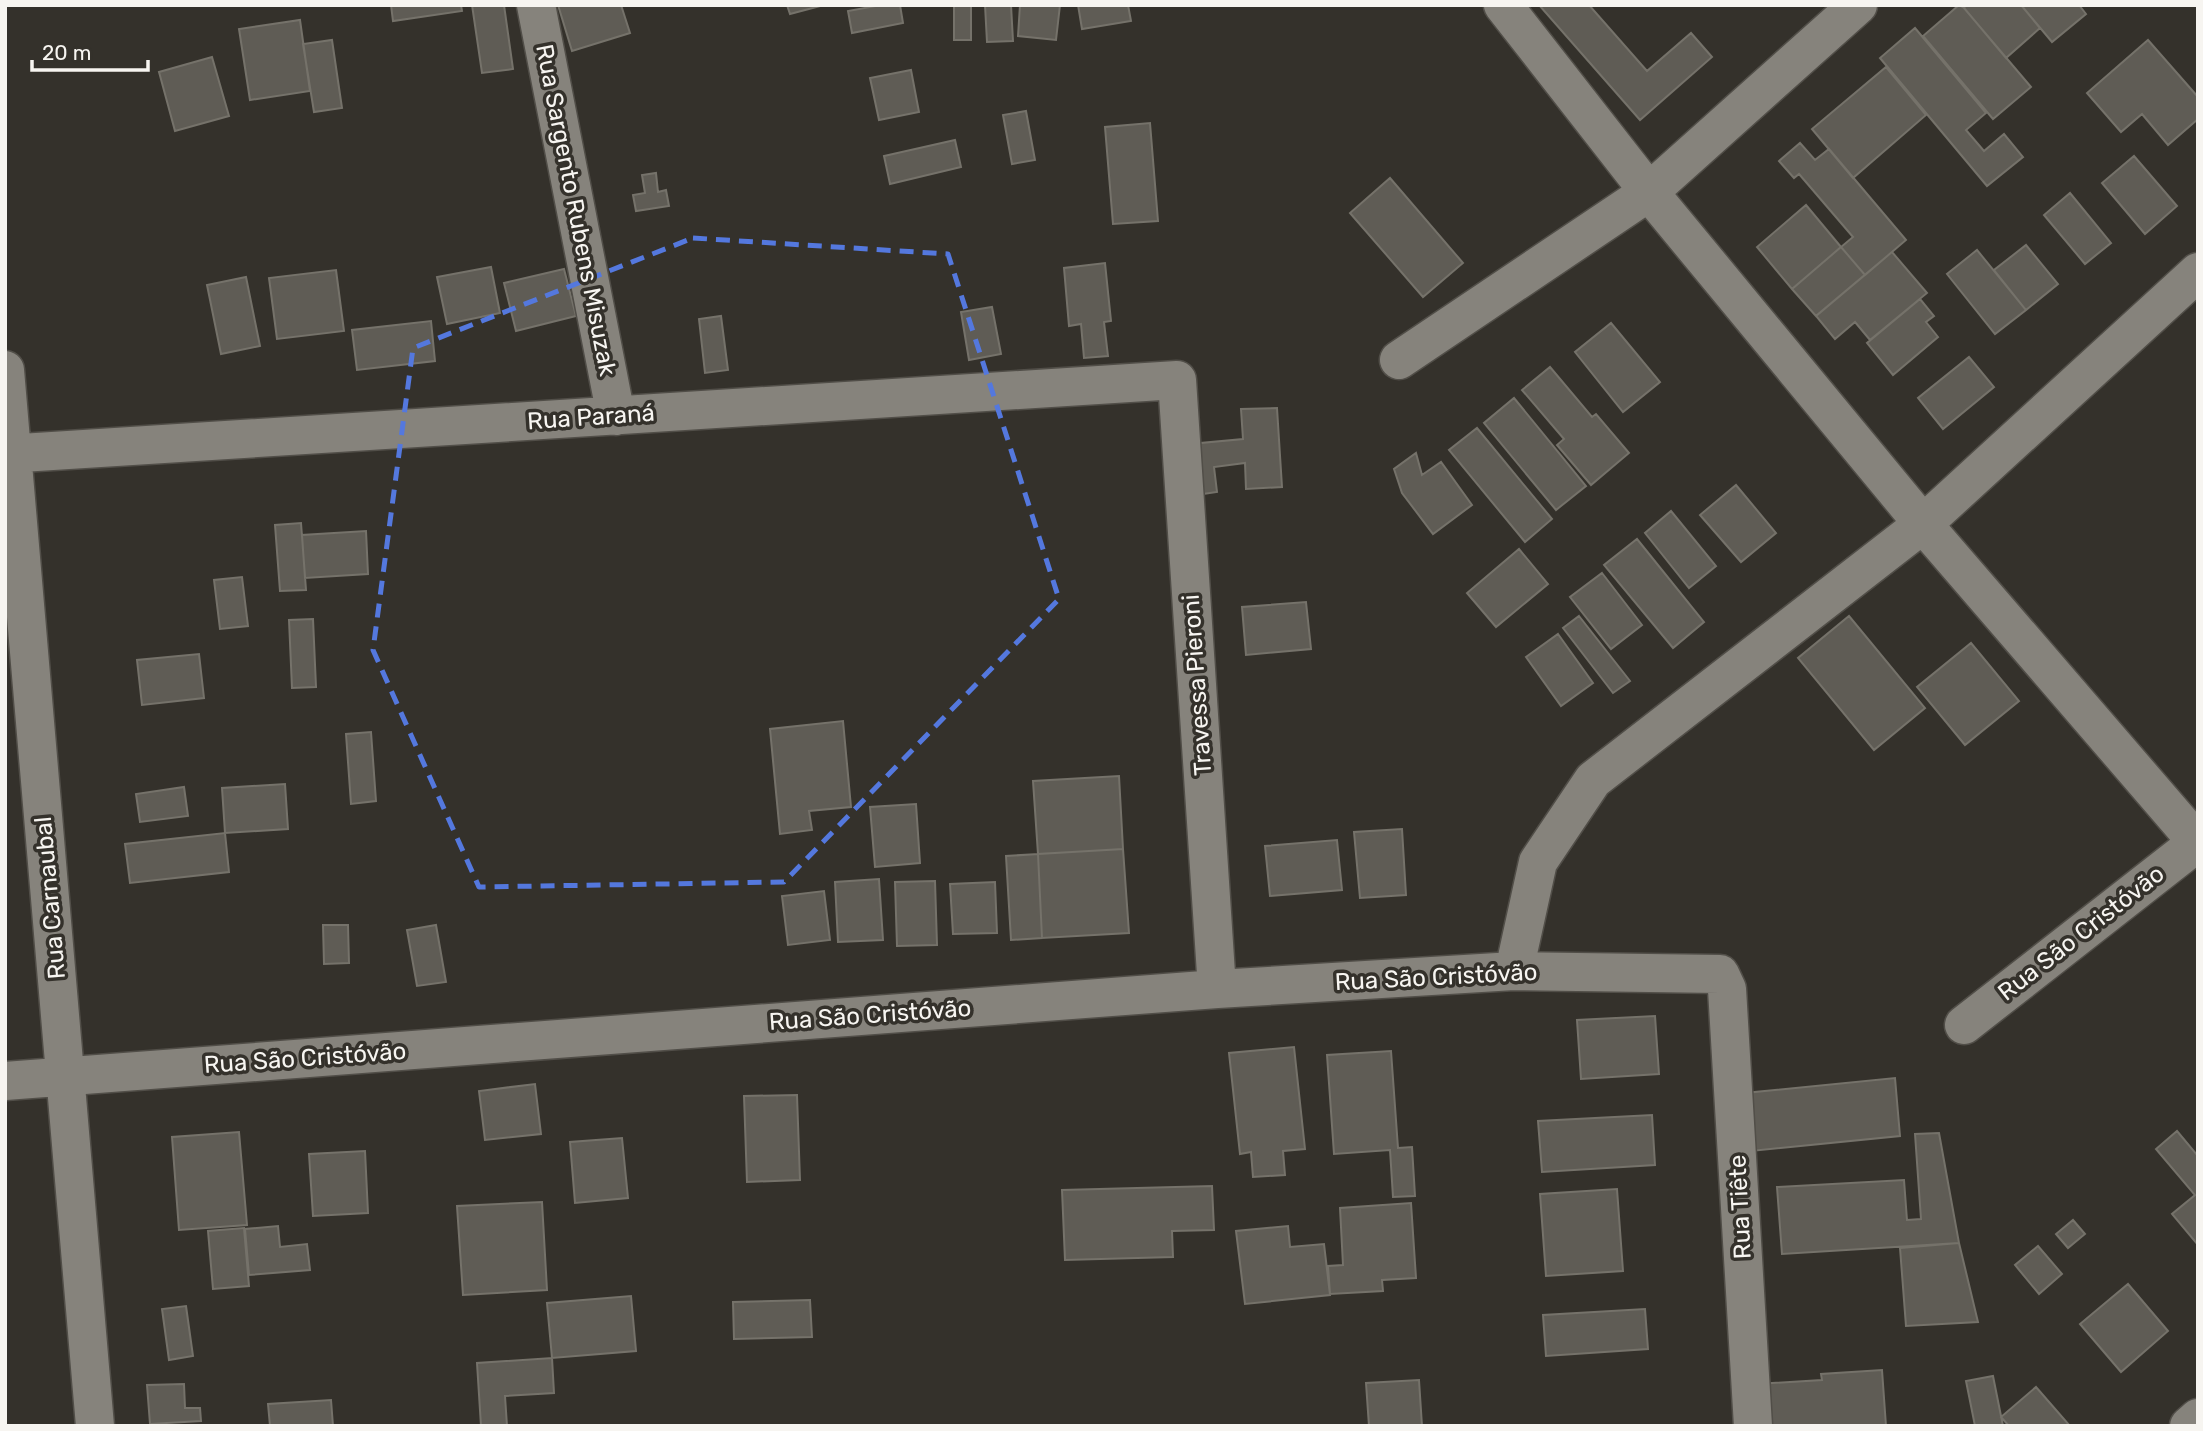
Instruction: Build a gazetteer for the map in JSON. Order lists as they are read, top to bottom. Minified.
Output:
{"streets":{"street":["Rua Sargento Rubens Misuzak","Rua Paraná","Travessa Pieroni","Rua Carnaubal","Rua São Cristóvão","Rua Tiête"]},"crossings":[["Rua Sargento Rubens Misuzak","Rua Paraná"],["Rua Paraná","Travessa Pieroni"],["Rua Paraná","Rua Carnaubal"],["Travessa Pieroni","Rua São Cristóvão"],["Rua Carnaubal","Rua São Cristóvão"],["Rua São Cristóvão","Rua Tiête"]],"scale_bar":"20 m"}
